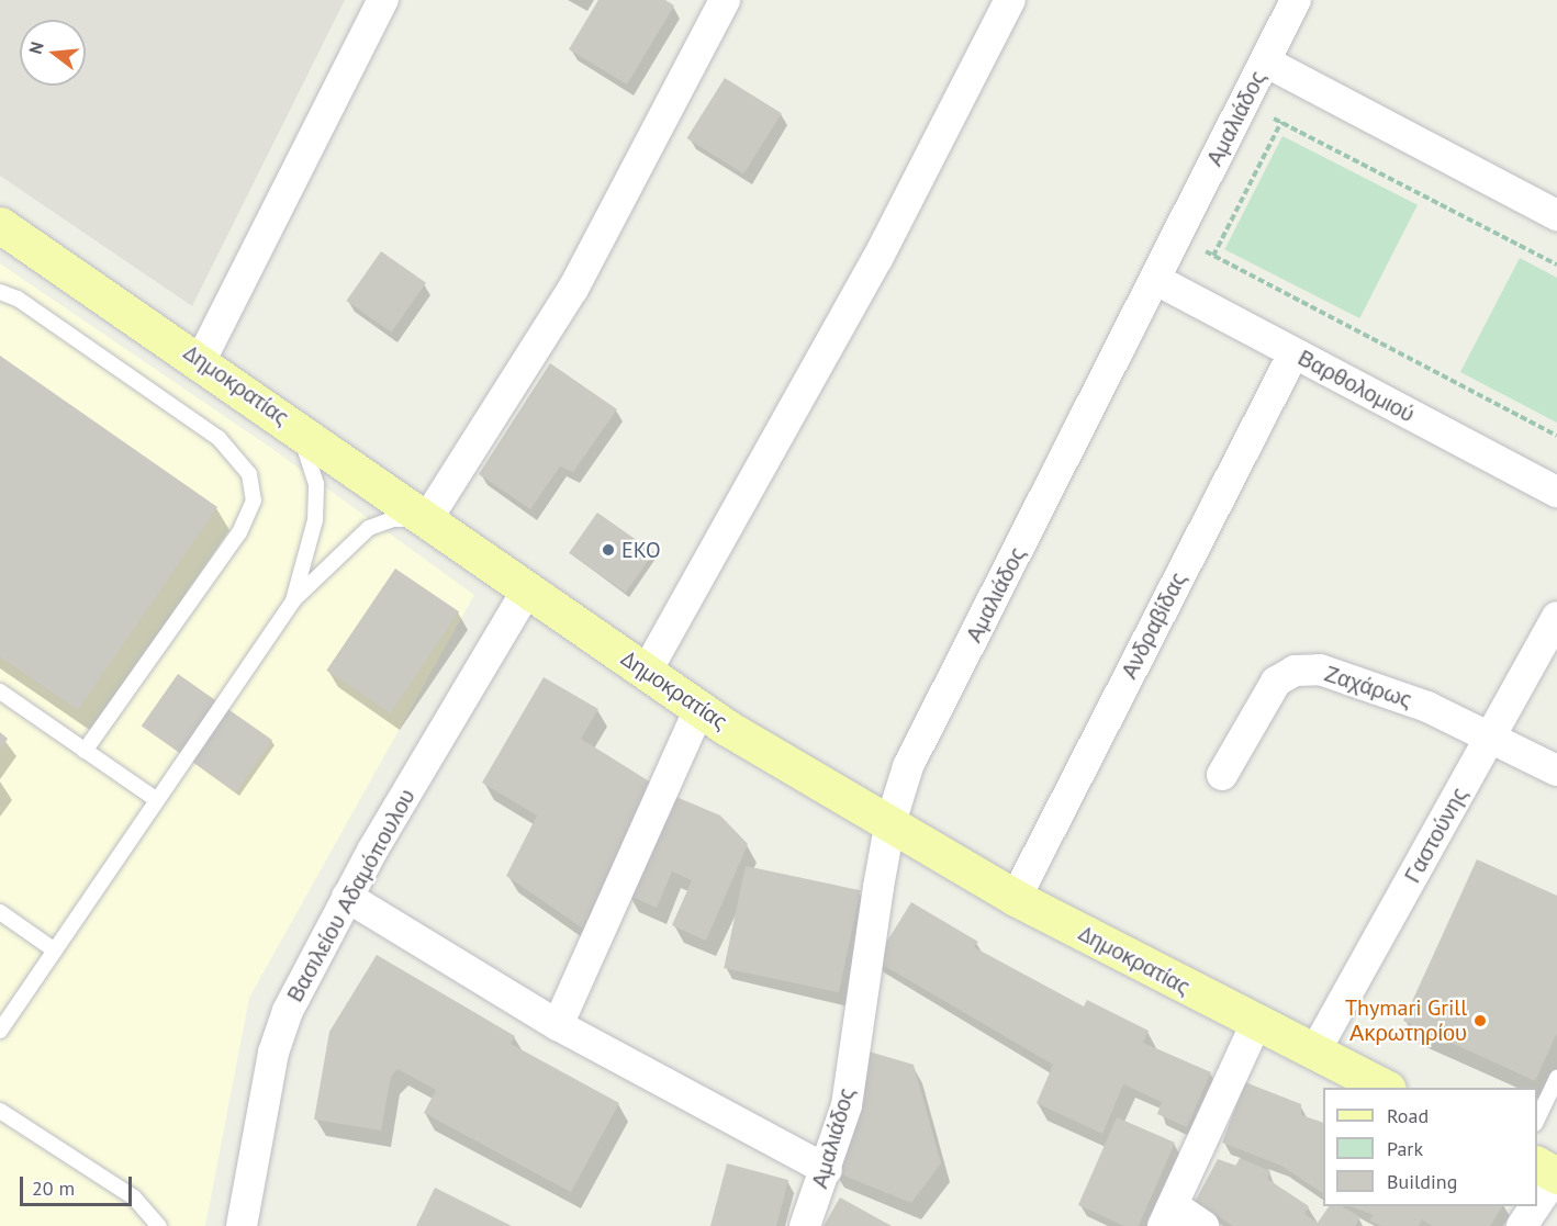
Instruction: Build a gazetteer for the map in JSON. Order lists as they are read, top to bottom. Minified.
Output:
{"streets":{"main road":["Δημοκρατίας"],"street":["Αμαλιάδος","Βαρθολομιού","Ανδραβίδας","Ζαχάρως","Γαστούνης","Βασιλείου Αδαμόπουλου"]},"crossings":[["Αμαλιάδος","Δημοκρατίας"],["Αμαλιάδος","Βαρθολομιού"],["Δημοκρατίας","Ανδραβίδας"],["Δημοκρατίας","Γαστούνης"],["Δημοκρατίας","Βασιλείου Αδαμόπουλου"],["Βαρθολομιού","Ανδραβίδας"],["Ζαχάρως","Γαστούνης"]],"places":["EKO","Thymari Grill Ακρωτηρίου"],"legend":["Road","Park","Building"],"scale_bar":"20 m","north":"left"}
